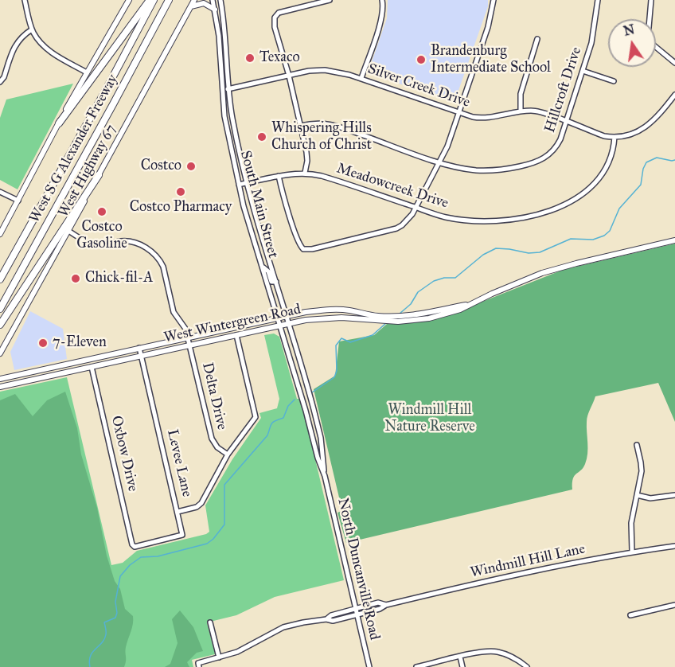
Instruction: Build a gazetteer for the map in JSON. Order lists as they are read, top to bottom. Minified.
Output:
{"streets":{"highway":["West S G Alexander Freeway"],"main road":["West Highway 67","West Wintergreen Road"],"street":["Silver Creek Drive","Hillcroft Drive","Meadowcreek Drive","South Main Street","Delta Drive","Oxbow Drive","Levee Lane","Windmill Hill Lane","North Duncanville Road"]},"crossings":[["Silver Creek Drive","Hillcroft Drive"],["Silver Creek Drive","Meadowcreek Drive"],["Silver Creek Drive","South Main Street"],["West Highway 67","Delta Drive"],["Meadowcreek Drive","South Main Street"],["South Main Street","West Wintergreen Road"],["South Main Street","North Duncanville Road"],["West Wintergreen Road","Delta Drive"],["West Wintergreen Road","Oxbow Drive"],["West Wintergreen Road","Levee Lane"],["Oxbow Drive","Levee Lane"],["Windmill Hill Lane","North Duncanville Road"]],"parks":["Windmill Hill Nature Reserve"],"places":["Texaco","Brandenburg Intermediate School","Whispering Hills Church of Christ","Costco","Costco Pharmacy","Costco Gasoline","Chick-fil-A","7-Eleven"],"north":"top"}
